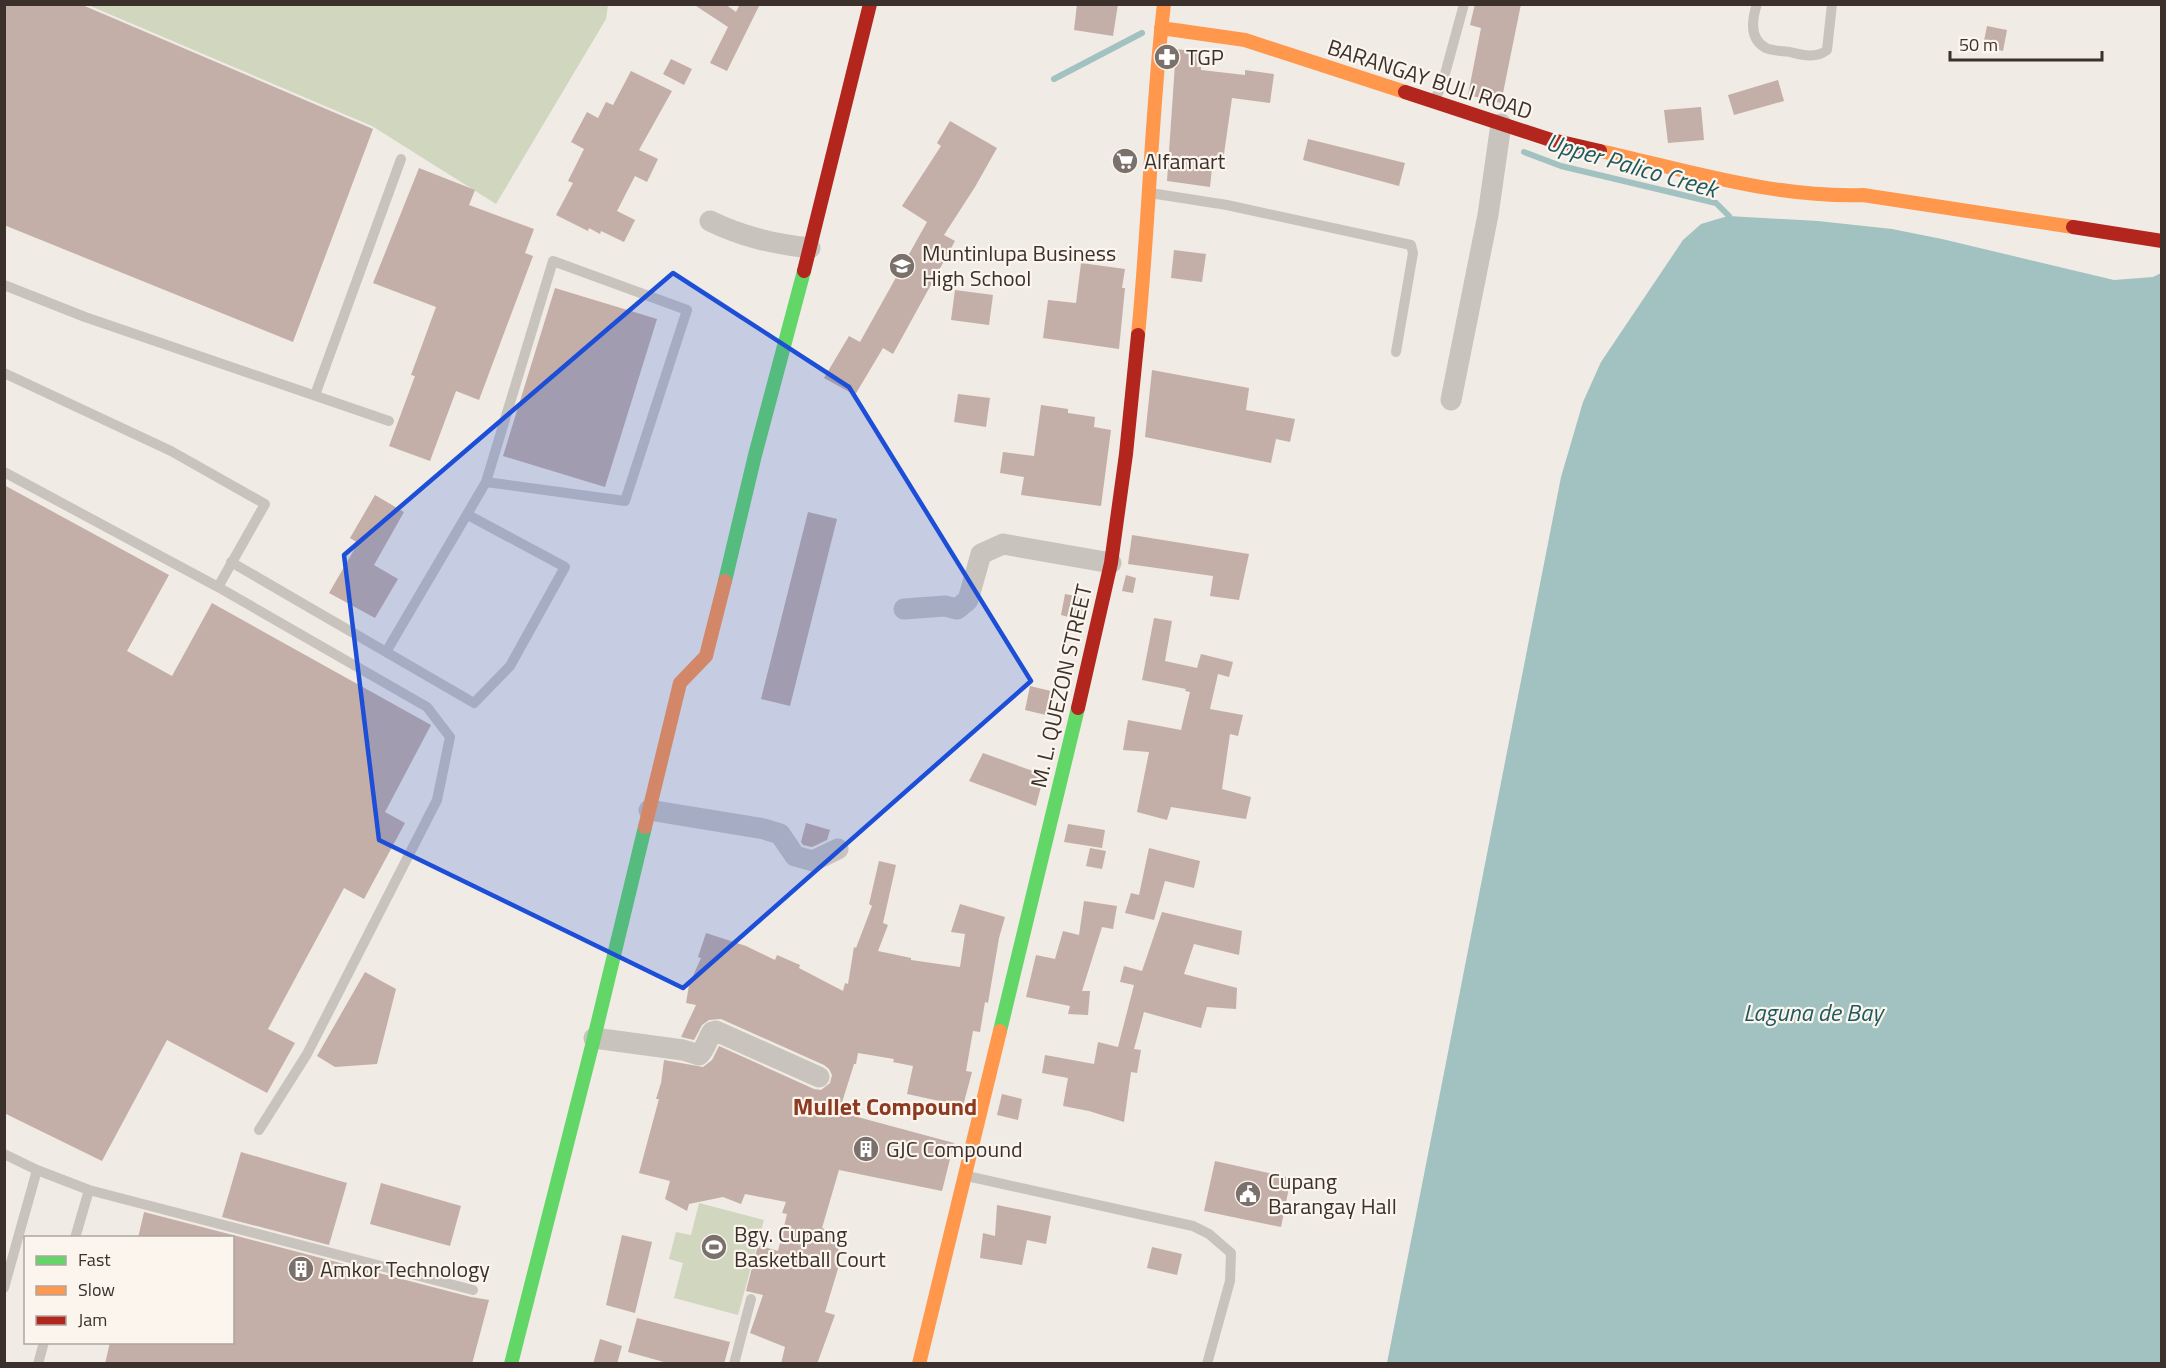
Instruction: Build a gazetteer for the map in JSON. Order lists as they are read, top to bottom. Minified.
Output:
{"streets":{"street":["BARANGAY BULI ROAD","M. L. QUEZON STREET"]},"crossings":[["BARANGAY BULI ROAD","M. L. QUEZON STREET"]],"districts":["Mullet Compound"],"water":["Upper Palico Creek","Laguna de Bay"],"places":{"pharmacy":["TGP"],"supermarket":["Alfamart"],"school or university":["Muntinlupa Business High School"],"building":["GJC Compound","Amkor Technology"],"public building":["Cupang Barangay Hall"],"sports":["Bgy. Cupang Basketball Court"]},"legend":["Fast","Slow","Jam"],"scale_bar":"50 m"}
